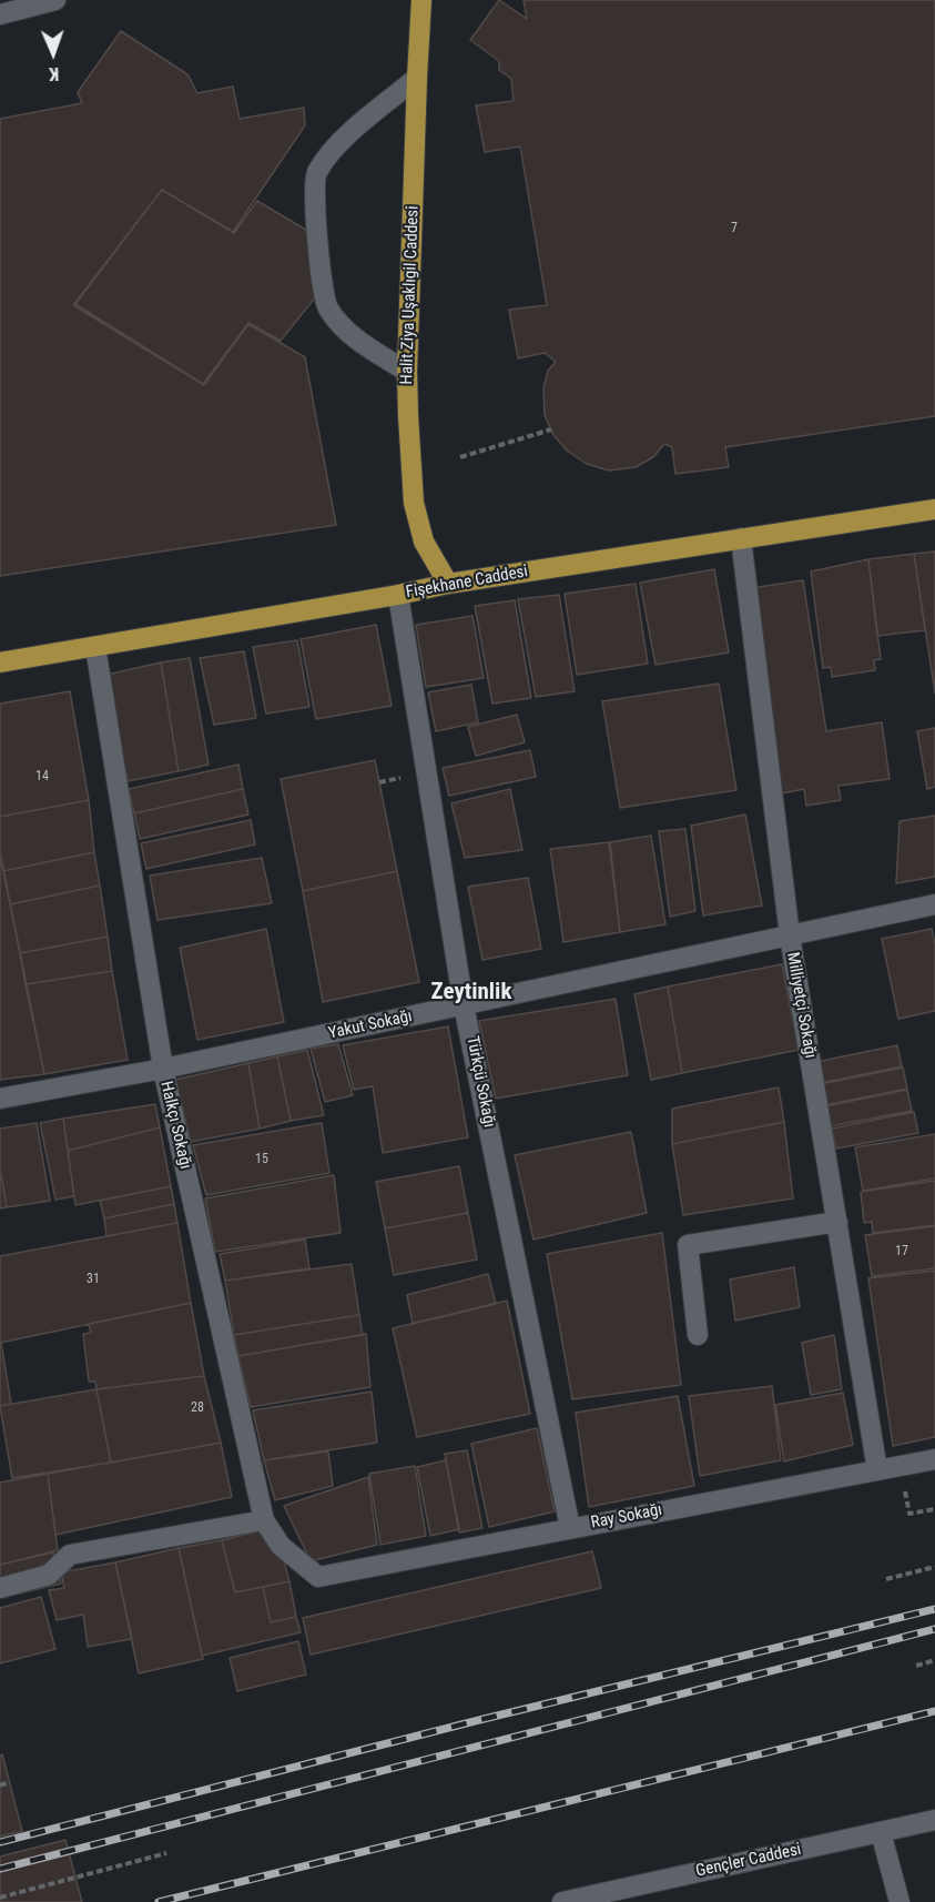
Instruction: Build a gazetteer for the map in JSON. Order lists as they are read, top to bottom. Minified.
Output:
{"streets":{"main road":["Halit Ziya Uşaklıgil Caddesi","Fişekhane Caddesi"],"street":["Milliyetçi Sokağı","Yakut Sokağı","Türkçü Sokağı","Halkçı Sokağı","Ray Sokağı","Gençler Caddesi"]},"crossings":[["Halit Ziya Uşaklıgil Caddesi","Fişekhane Caddesi"],["Fişekhane Caddesi","Milliyetçi Sokağı"],["Fişekhane Caddesi","Türkçü Sokağı"],["Fişekhane Caddesi","Halkçı Sokağı"],["Milliyetçi Sokağı","Yakut Sokağı"],["Milliyetçi Sokağı","Ray Sokağı"],["Yakut Sokağı","Türkçü Sokağı"],["Yakut Sokağı","Halkçı Sokağı"],["Türkçü Sokağı","Ray Sokağı"],["Halkçı Sokağı","Ray Sokağı"]],"districts":["Zeytinlik"],"house_numbers":["7","14","15","17","31","28"],"north":"bottom"}
